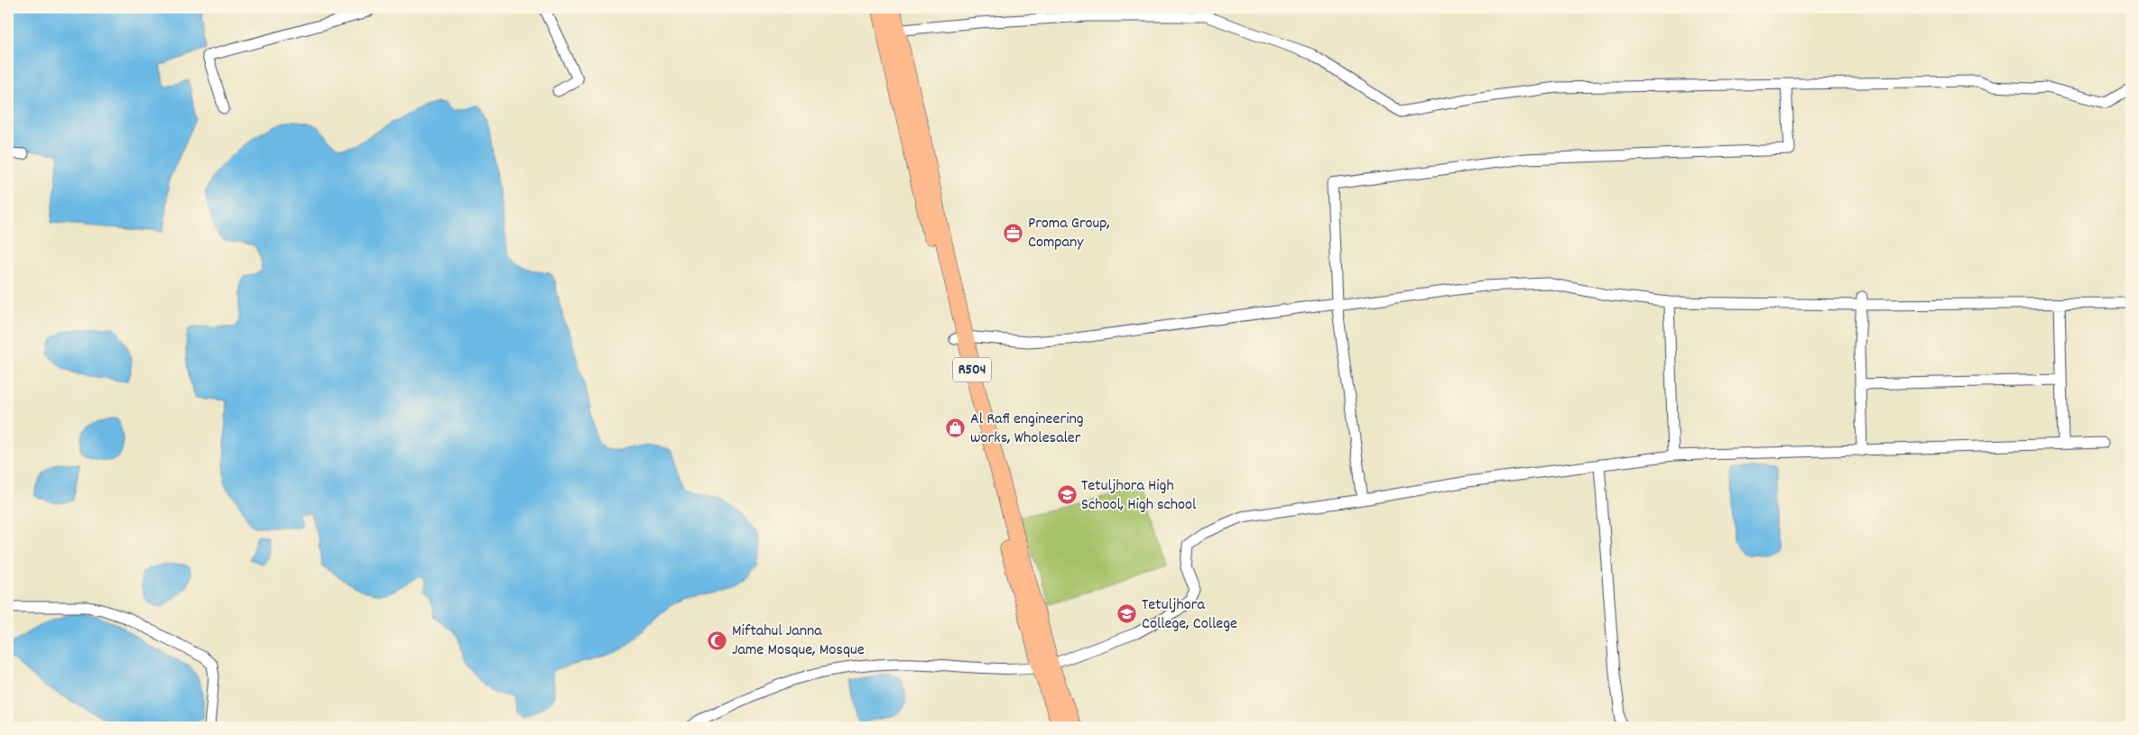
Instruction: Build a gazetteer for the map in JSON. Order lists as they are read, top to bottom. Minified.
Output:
{"streets":{"main road":["R504"]},"places":{"office":["Proma Group, Company"],"shop":["Al Rafi engineering works, Wholesaler"],"school or university":["Tetuljhora High School, High school","Tetuljhora College, College"],"mosque":["Miftahul Janna Jame Mosque, Mosque"]}}
